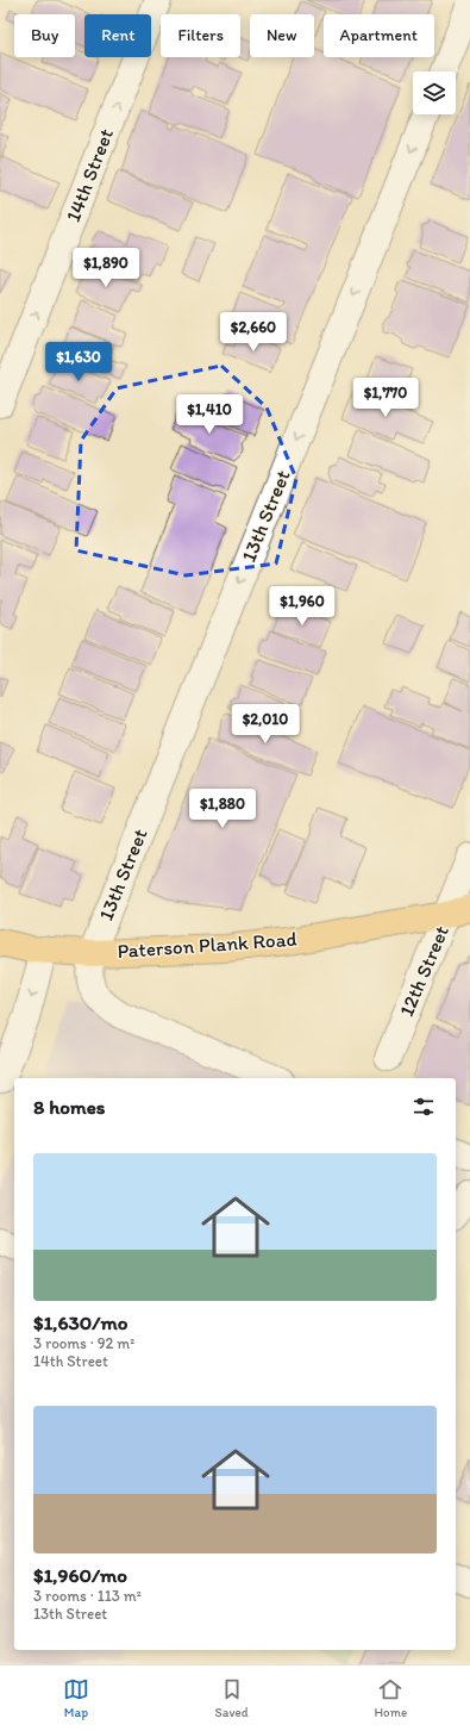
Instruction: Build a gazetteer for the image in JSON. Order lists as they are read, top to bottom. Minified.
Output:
{"streets":{"main road":["Paterson Plank Road"],"street":["14th Street","13th Street","12th Street"]},"crossings":[["13th Street","Paterson Plank Road"],["Paterson Plank Road","12th Street"]],"one_way":["14th Street","13th Street"],"page":{"chip":["Buy","Rent","Filters","New","Apartment"],"price":["$1,890","$2,660","$1,630","$1,770","$1,410","$1,960","$2,010","$1,880"],"heading":"8 homes","list":[{"name":"$1,630/mo","note":"3 rooms · 92 m² · 14th Street"},{"name":"$1,960/mo","note":"3 rooms · 113 m² · 13th Street"}],"tabs":["Map","Saved","Home"]}}
